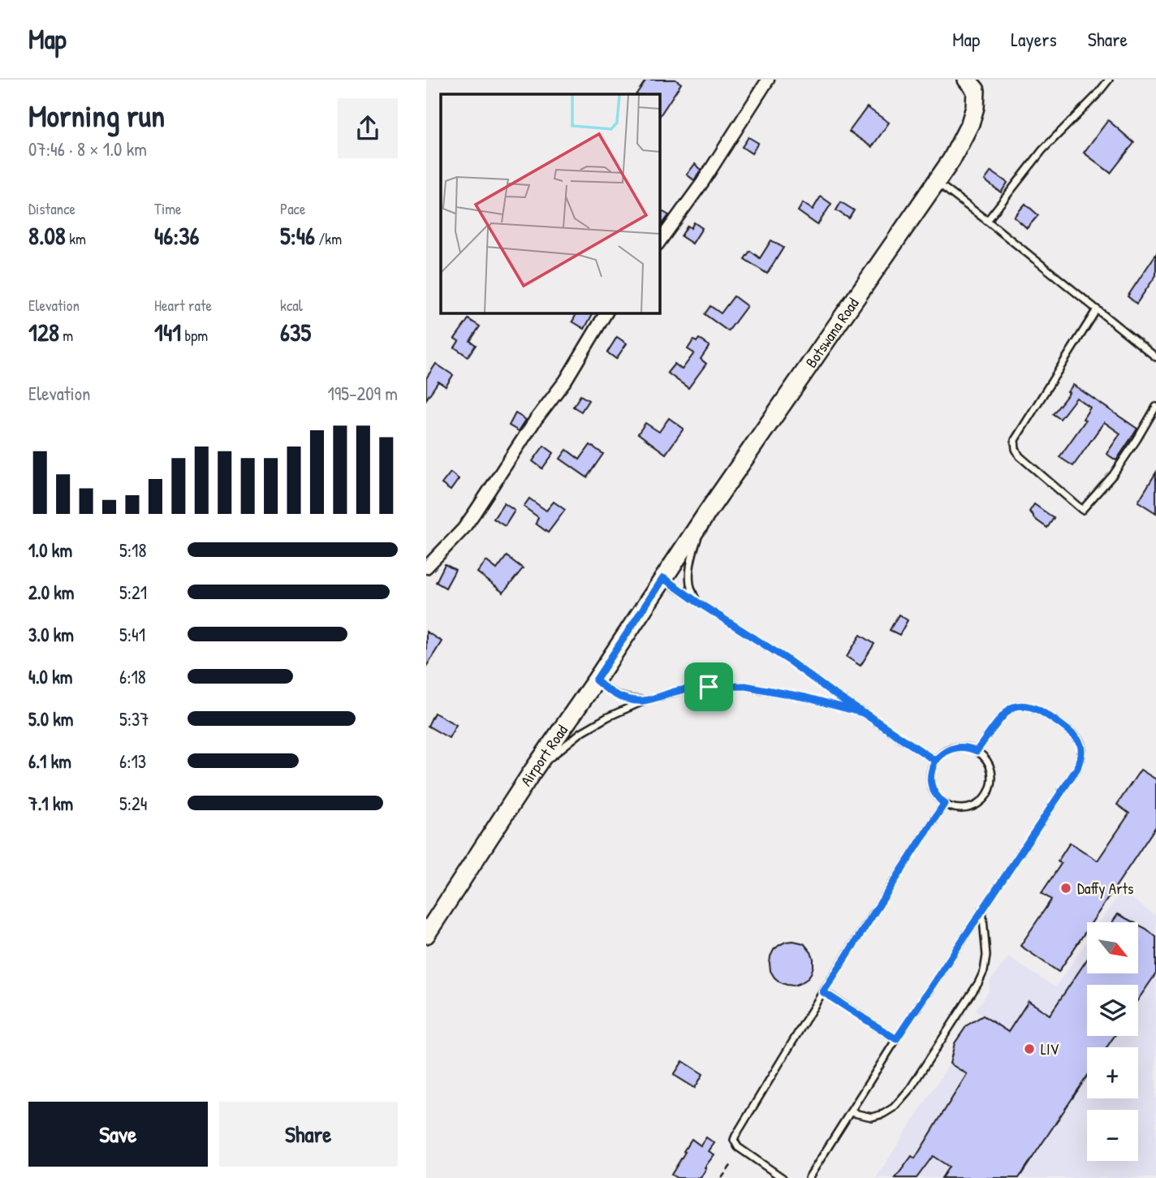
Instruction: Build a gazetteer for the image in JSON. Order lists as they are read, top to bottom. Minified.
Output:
{"streets":{"street":["Botswana Road","Airport Road"]},"crossings":[["Botswana Road","Airport Road"]],"places":["Daffy Arts","LIV"],"north":"bottom right","page":{"header":"Map","nav":["Map","Layers","Share"],"heading":["Morning run","07:46 · 8 × 1.0 km"],"stats":[["Distance","8.08 km"],["Time","46:36"],["Pace","5:46 /km"],["Elevation","128 m"],["Heart rate","141 bpm"],["kcal","635"]],"chart":["Elevation","195–209 m"],"list":[{"name":"1.0 km","note":"5:18"},{"name":"2.0 km","note":"5:21"},{"name":"3.0 km","note":"5:41"},{"name":"4.0 km","note":"6:18"},{"name":"5.0 km","note":"5:37"},{"name":"6.1 km","note":"6:13"},{"name":"7.1 km","note":"5:24"}],"map_buttons":["+","−"],"buttons":["Save","Share"]}}
